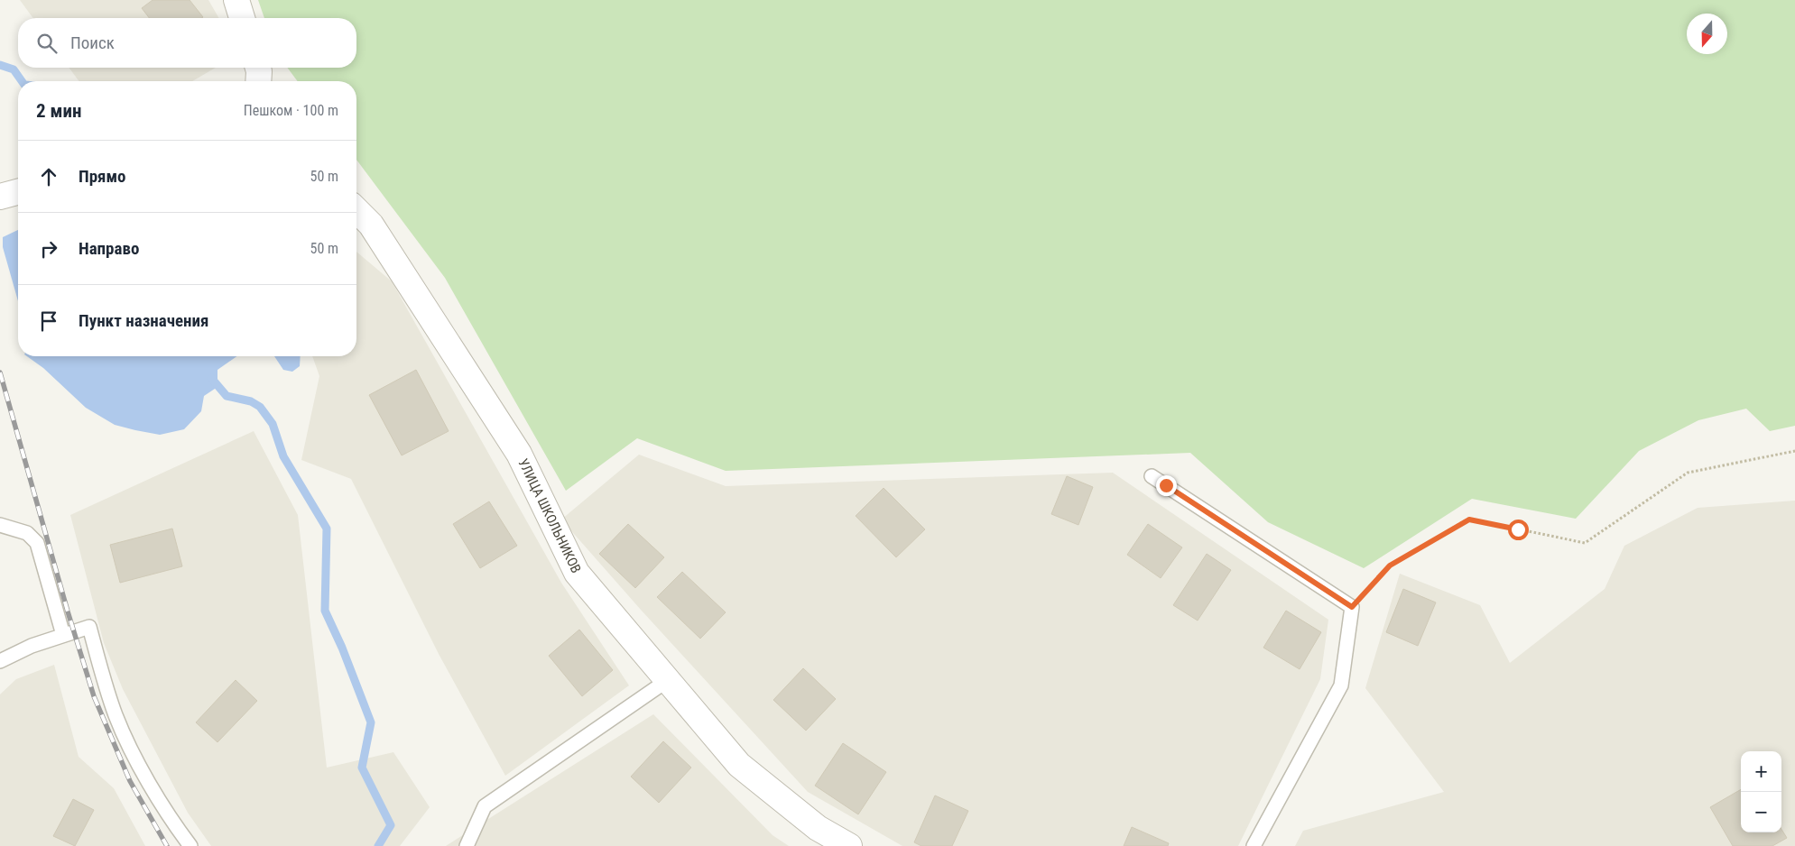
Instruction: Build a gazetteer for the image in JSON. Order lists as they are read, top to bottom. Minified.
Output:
{"streets":{"street":["УЛИЦА ШКОЛЬНИКОВ"]},"north":"bottom","page":{"search":"Поиск","heading":["2 мин","Пешком · 100 m"],"list":[["Прямо","50 m"],["Направо","50 m"],"Пункт назначения"],"map_buttons":["+","−"]}}
